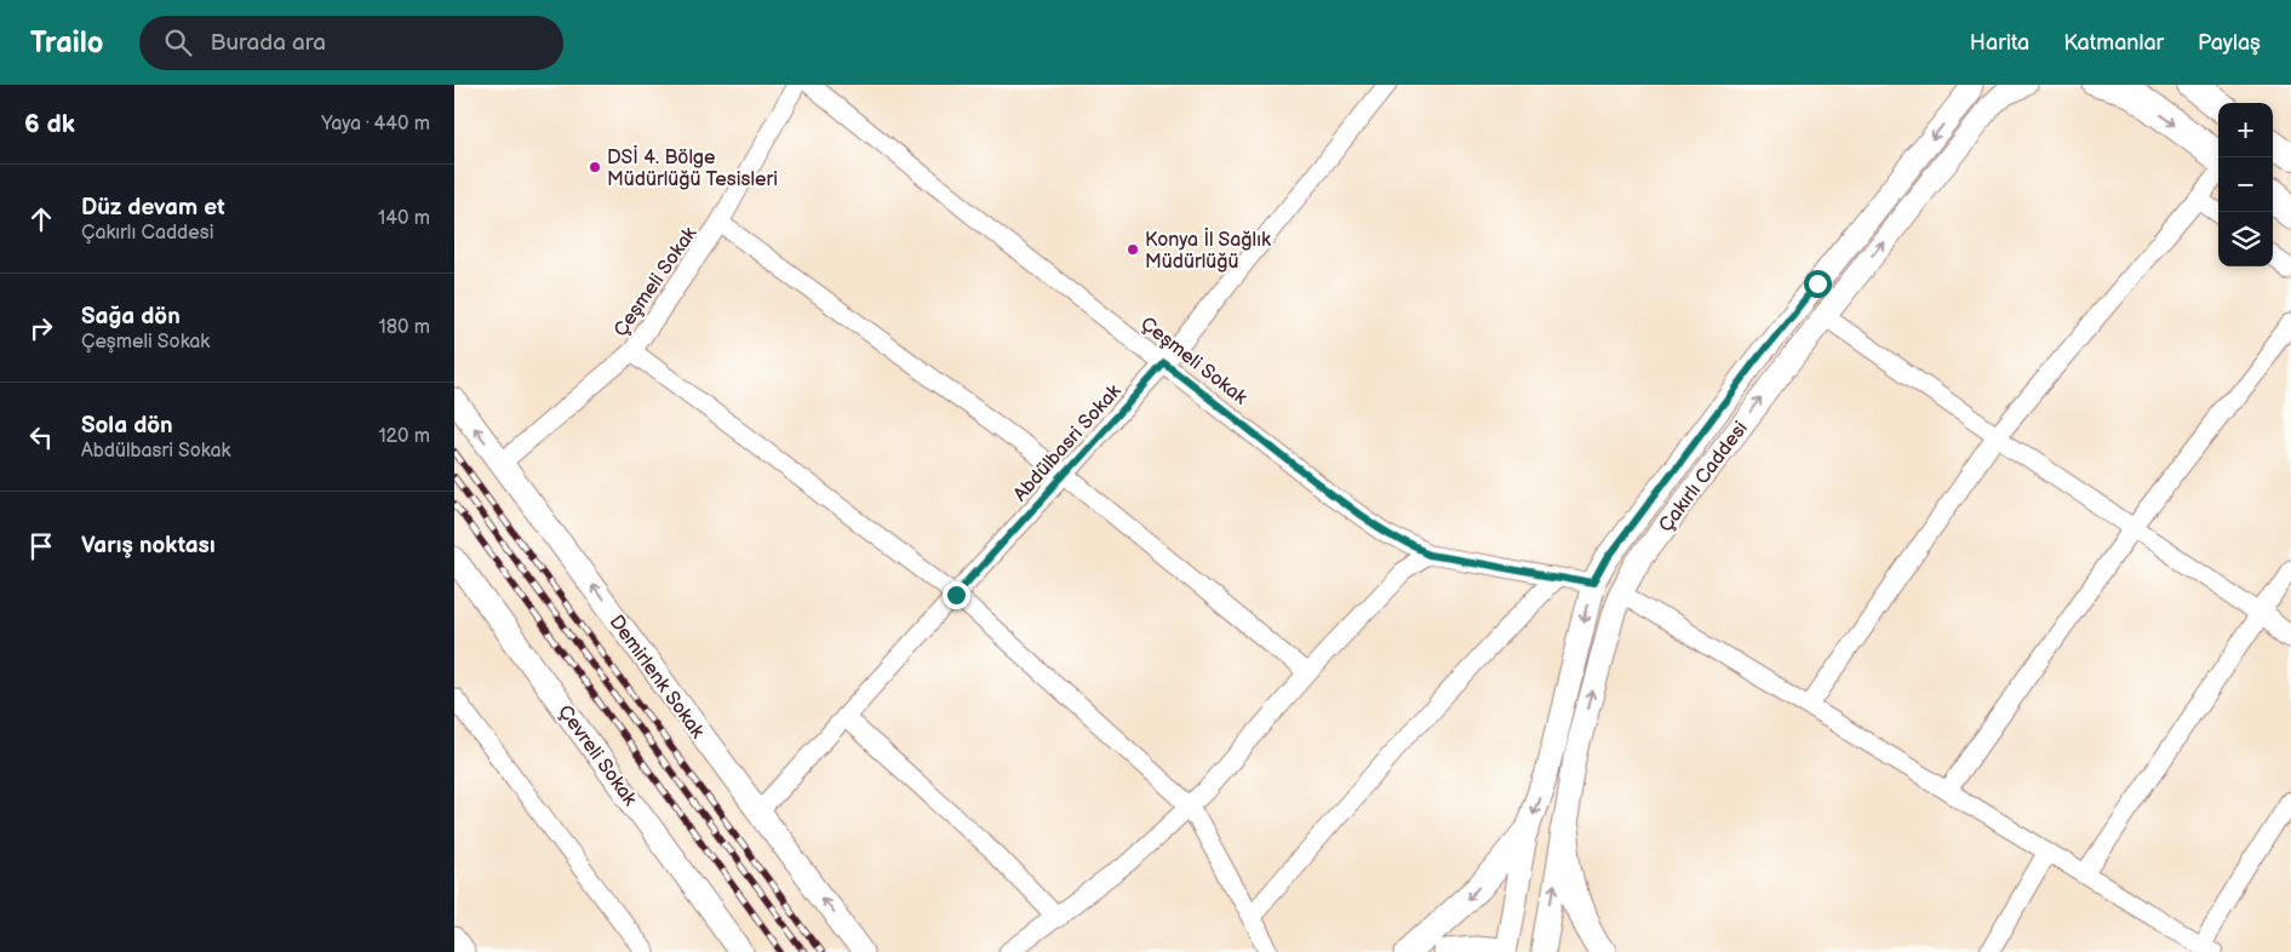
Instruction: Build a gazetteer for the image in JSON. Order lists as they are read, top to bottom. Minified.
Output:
{"streets":{"street":["Çeşmeli Sokak","Abdülbasri Sokak","Çakırlı Caddesi","Demirlenk Sokak","Çevreli Sokak"]},"crossings":[["Çeşmeli Sokak","Abdülbasri Sokak"],["Çeşmeli Sokak","Çakırlı Caddesi"],["Çeşmeli Sokak","Demirlenk Sokak"],["Abdülbasri Sokak","Demirlenk Sokak"]],"places":["DSİ 4. Bölge Müdürlüğü Tesisleri","Konya İl Sağlık Müdürlüğü"],"page":{"header":"Trailo","search":"Burada ara","nav":["Harita","Katmanlar","Paylaş"],"heading":["6 dk","Yaya · 440 m"],"map_buttons":["+","−"],"list":[["Düz devam et","Çakırlı Caddesi","140 m"],["Sağa dön","Çeşmeli Sokak","180 m"],["Sola dön","Abdülbasri Sokak","120 m"],"Varış noktası"]}}
